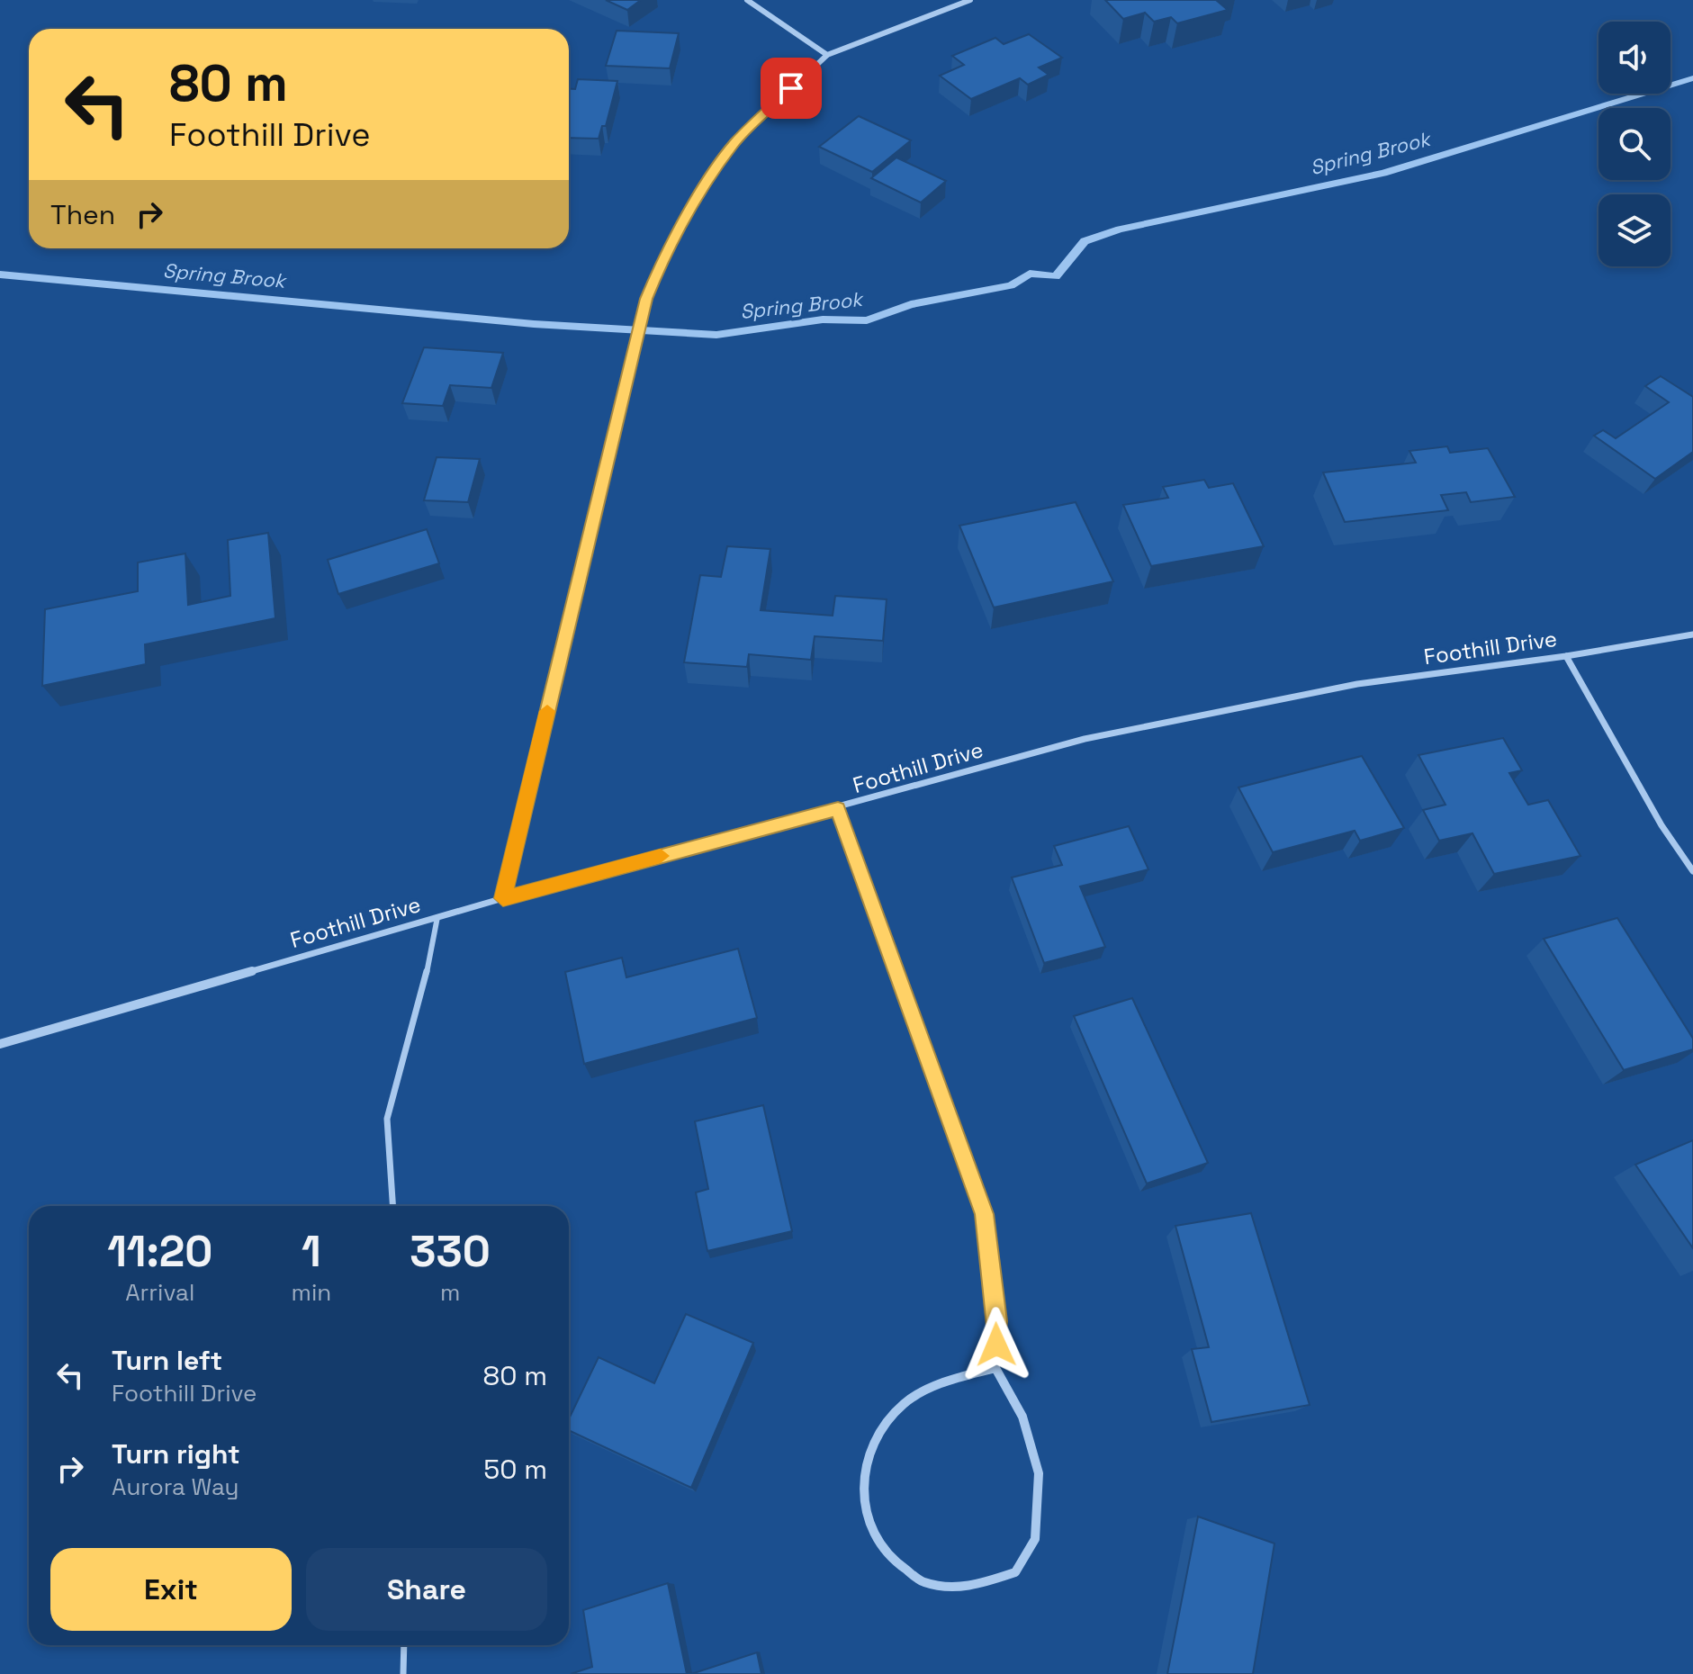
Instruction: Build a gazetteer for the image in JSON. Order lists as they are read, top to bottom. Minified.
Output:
{"streets":{"street":["Foothill Drive"]},"water":["Spring Brook"],"page":{"turn":["80 m","Foothill Drive"],"then":"Then","eta":["11:20","Arrival","1","min","330","m"],"list":[{"name":"Turn left","note":"Foothill Drive","value":"80 m"},{"name":"Turn right","note":"Aurora Way","value":"50 m"}],"buttons":["Exit","Share"]}}
